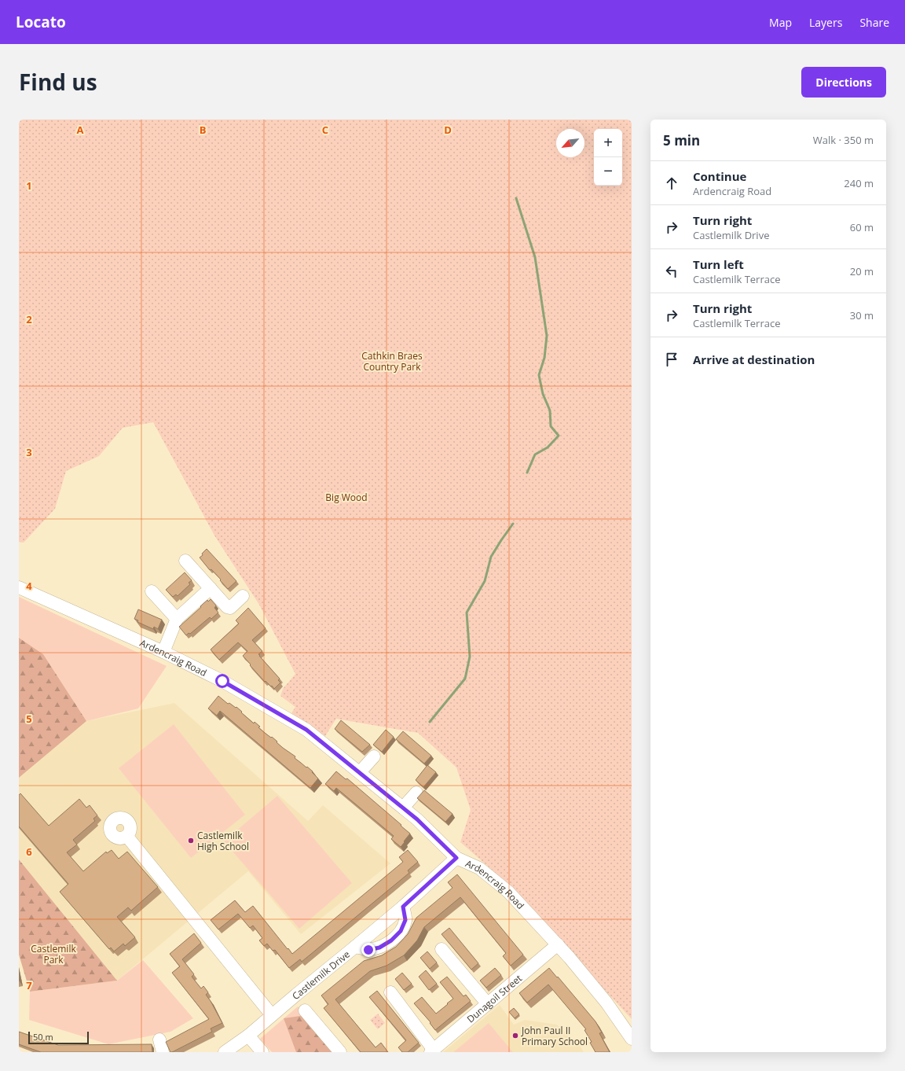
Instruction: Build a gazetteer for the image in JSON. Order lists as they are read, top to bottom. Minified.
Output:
{"streets":{"street":["Ardencraig Road","Castlemilk Drive","Dunagoil Street"]},"crossings":[["Ardencraig Road","Castlemilk Drive"],["Ardencraig Road","Dunagoil Street"]],"parks":["Cathkin Braes Country Park","Big Wood","Castlemilk Park"],"places":["Castlemilk High School","John Paul II Primary School"],"scale_bar":"50 m","north":"bottom left","page":{"header":"Locato","nav":["Map","Layers","Share"],"title":"Find us","buttons":"Directions","heading":["5 min","Walk · 350 m"],"map_buttons":["+","−"],"list":[["Continue","Ardencraig Road","240 m"],["Turn right","Castlemilk Drive","60 m"],["Turn left","Castlemilk Terrace","20 m"],["Turn right","Castlemilk Terrace","30 m"],"Arrive at destination"],"scale":"50 m"},"grid":{"columns":["A","B","C","D"],"rows":["1","2","3","4","5","6","7"]}}
